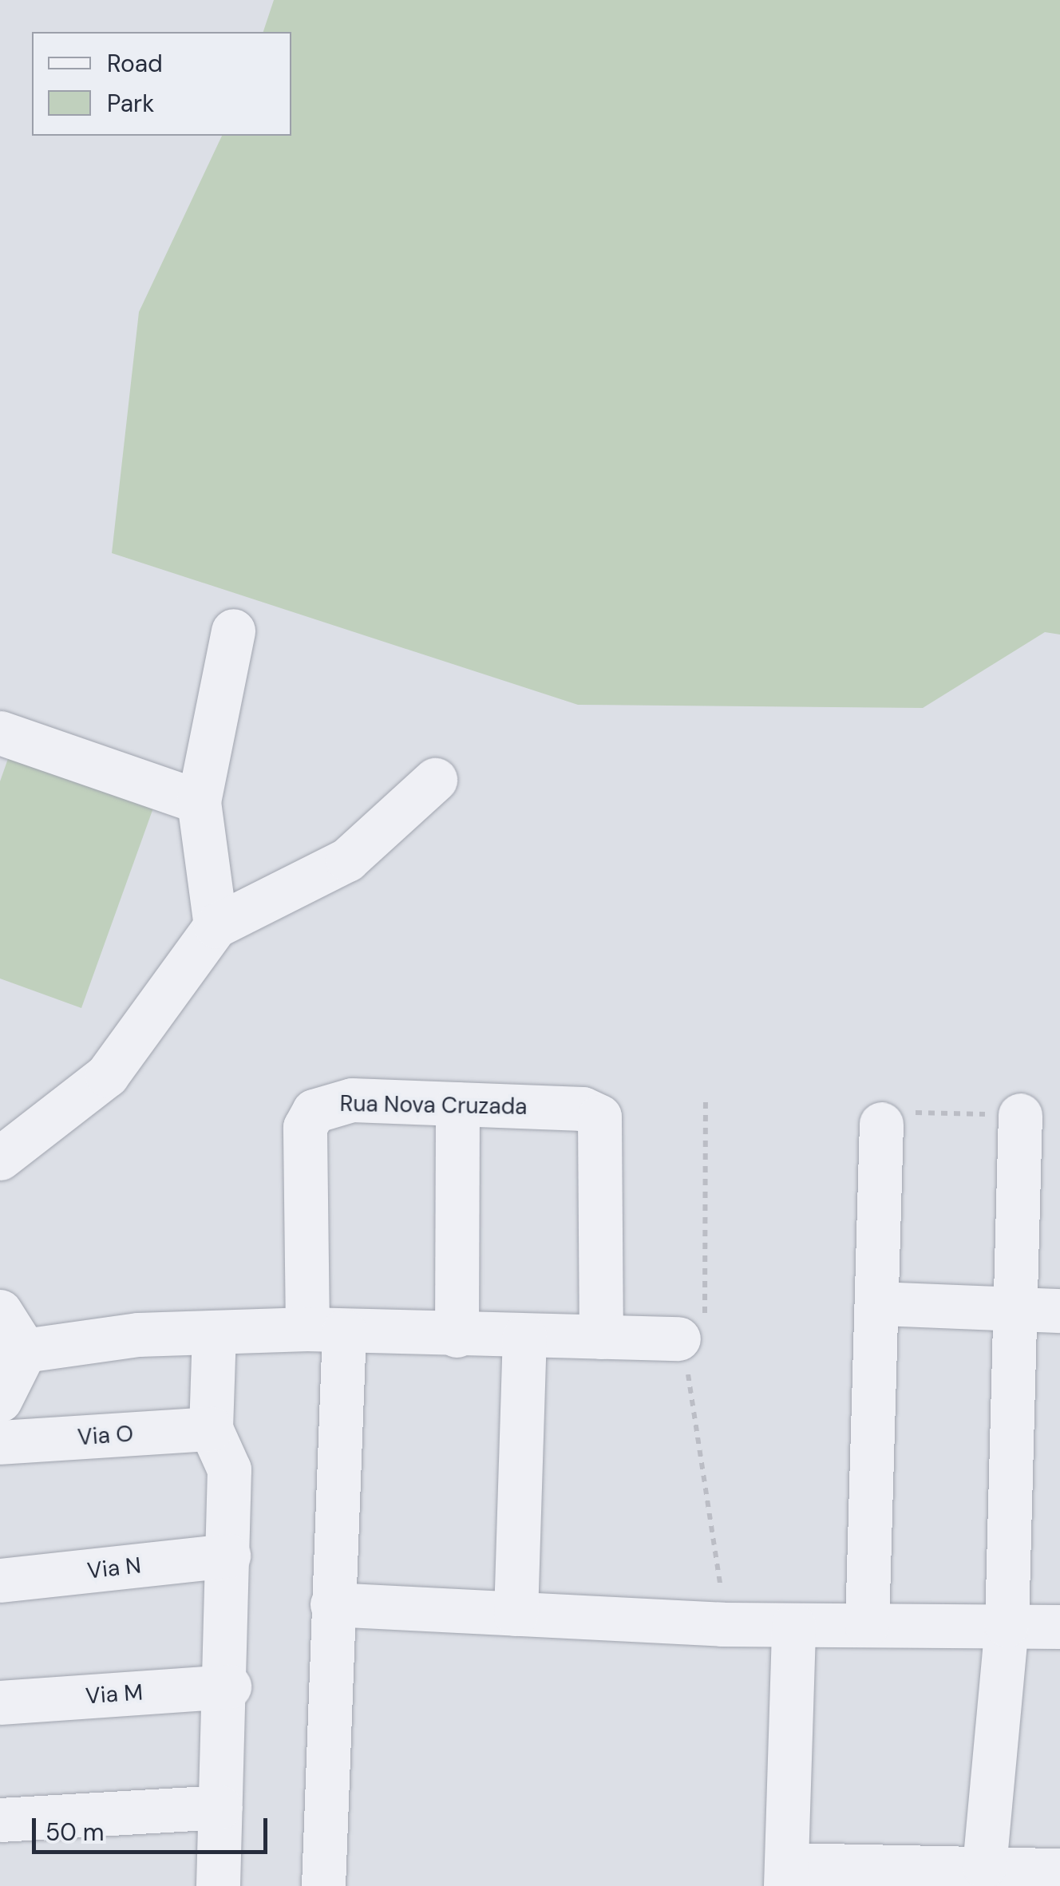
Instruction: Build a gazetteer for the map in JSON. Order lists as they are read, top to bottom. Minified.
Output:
{"streets":{"street":["Rua Nova Cruzada","Via O","Via N","Via M"]},"legend":["Road","Park"],"scale_bar":"50 m"}
